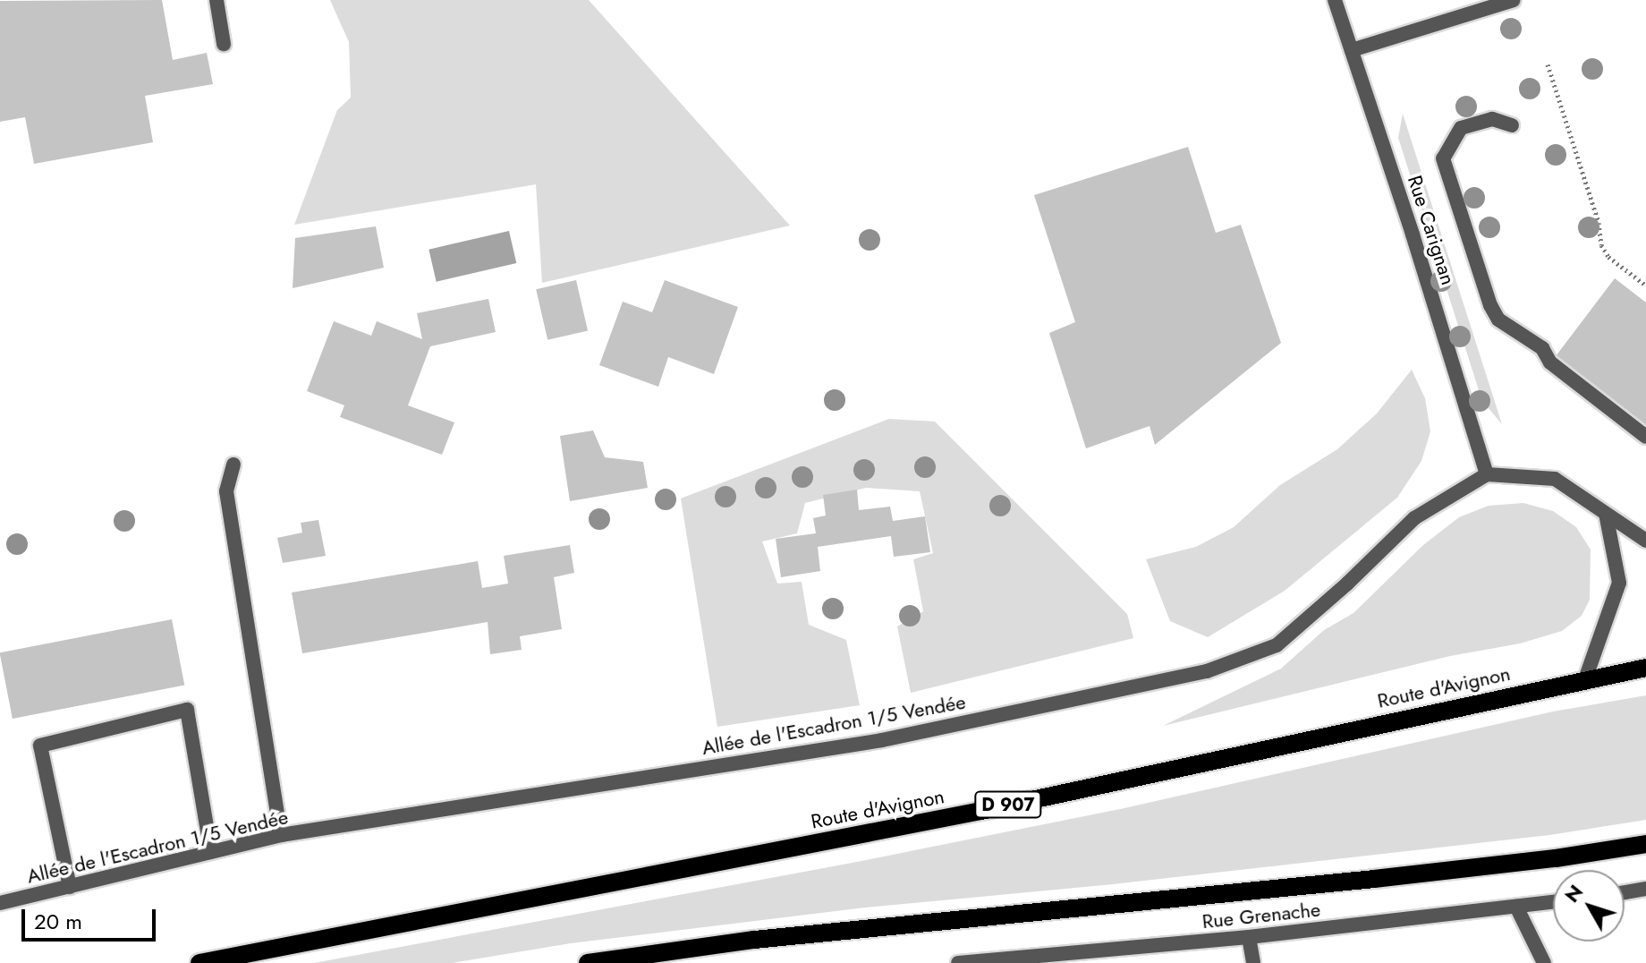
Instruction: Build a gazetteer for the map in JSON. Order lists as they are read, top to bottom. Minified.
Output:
{"streets":{"main road":["Route d'Avignon","D 907"],"street":["Rue Carignan","Allée de l'Escadron 1/5 Vendée","Rue Grenache"]},"crossings":[["Rue Carignan","Allée de l'Escadron 1/5 Vendée"]],"scale_bar":"20 m","north":"top left"}
